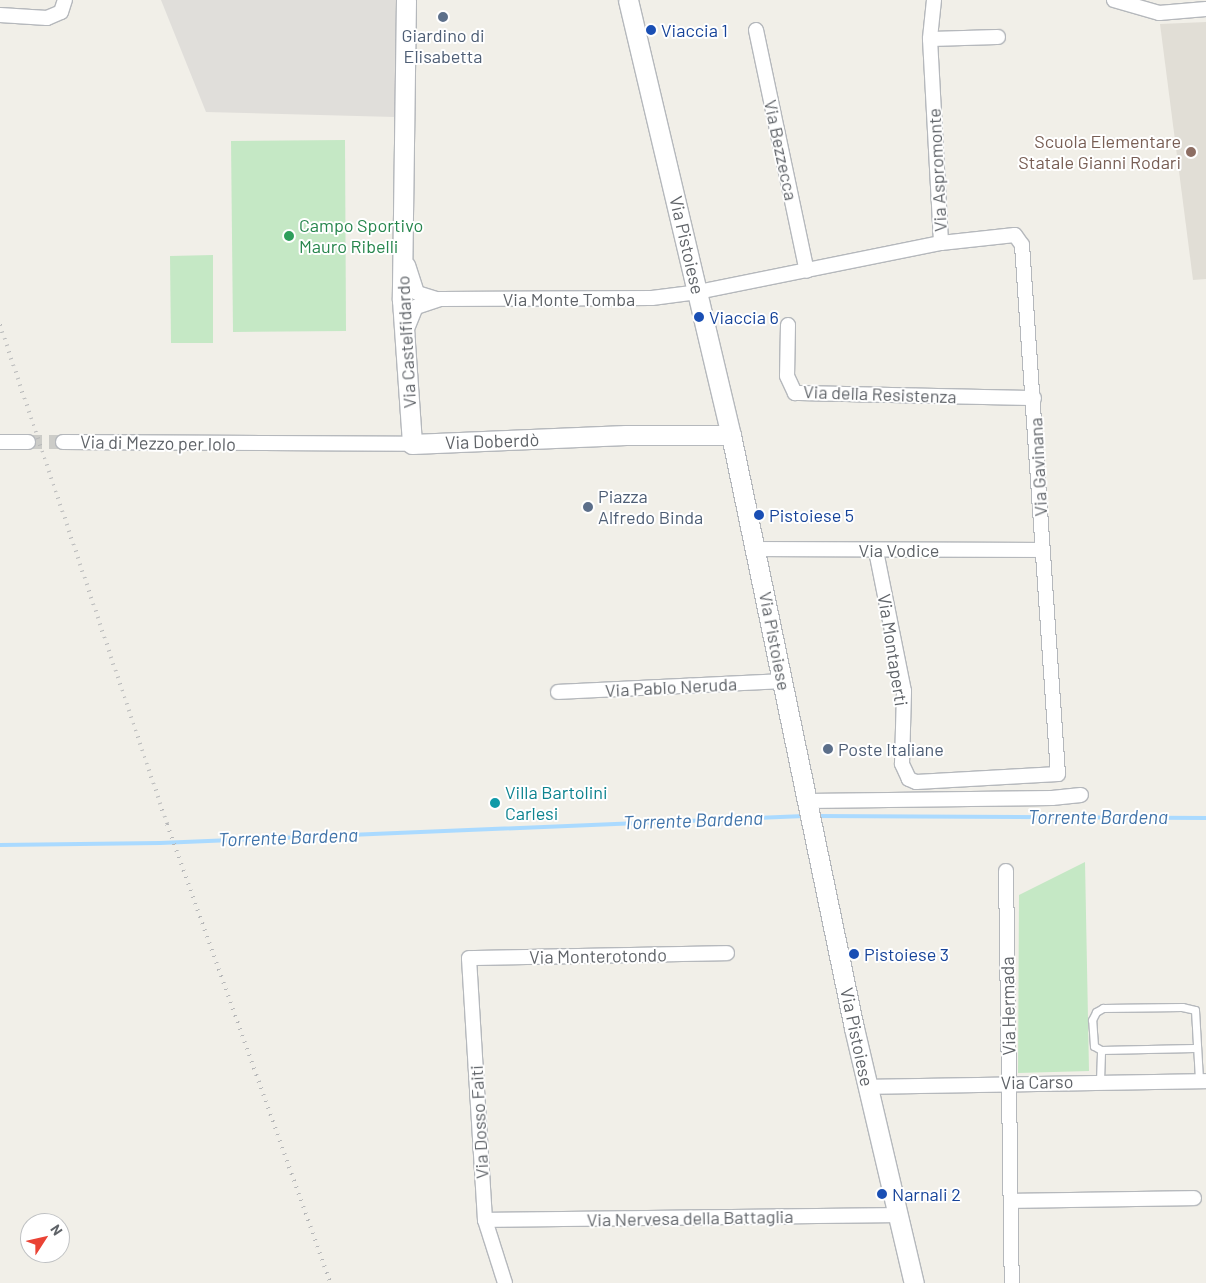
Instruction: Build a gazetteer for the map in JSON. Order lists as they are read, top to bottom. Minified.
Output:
{"streets":{"main road":["Via Pistoiese","Via Castelfidardo","Via Doberdò"],"street":["Via Bezzecca","Via Aspromonte","Via Monte Tomba","Via della Resistenza","Via di Mezzo per Iolo","Via Gavinana","Via Vodice","Via Montaperti","Via Pablo Neruda","Via Monterotondo","Via Hermada","Via Carso","Via Dosso Faiti","Via Nervesa della Battaglia"]},"crossings":[["Via Bezzecca","Via Aspromonte"],["Via Aspromonte","Via Pistoiese"],["Via Aspromonte","Via Monte Tomba"],["Via Aspromonte","Via Gavinana"],["Via Pistoiese","Via Monte Tomba"],["Via Pistoiese","Via Doberdò"],["Via Pistoiese","Via Vodice"],["Via Pistoiese","Via Pablo Neruda"],["Via Pistoiese","Via Carso"],["Via Pistoiese","Via Nervesa della Battaglia"],["Via Monte Tomba","Via Castelfidardo"],["Via Castelfidardo","Via Doberdò"],["Via della Resistenza","Via Gavinana"],["Via Doberdò","Via di Mezzo per Iolo"],["Via Gavinana","Via Vodice"],["Via Gavinana","Via Montaperti"],["Via Vodice","Via Montaperti"],["Via Monterotondo","Via Dosso Faiti"],["Via Hermada","Via Carso"],["Via Dosso Faiti","Via Nervesa della Battaglia"]],"water":["Torrente Bardena"],"places":["Giardino di Elisabetta","Viaccia 1","Scuola Elementare Statale Gianni Rodari","Campo Sportivo Mauro Ribelli","Viaccia 6","Piazza Alfredo Binda","Pistoiese 5","Poste Italiane","Villa Bartolini Carlesi","Pistoiese 3","Narnali 2"],"north":"top right"}
